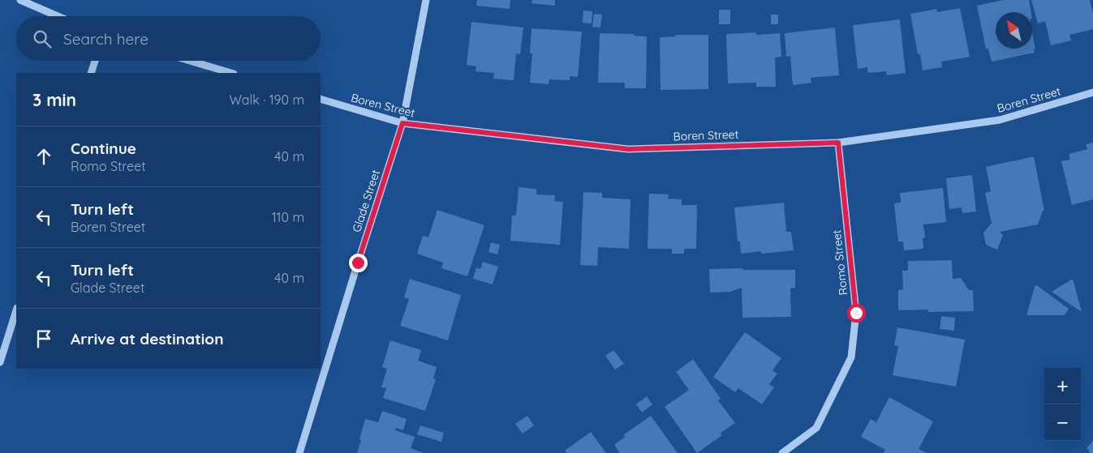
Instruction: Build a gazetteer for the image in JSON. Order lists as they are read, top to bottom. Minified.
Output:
{"streets":{"street":["Boren Street","Glade Street","Romo Street"]},"crossings":[["Boren Street","Glade Street"],["Boren Street","Romo Street"]],"north":"top left","page":{"search":"Search here","heading":["3 min","Walk · 190 m"],"list":[["Continue","Romo Street","40 m"],["Turn left","Boren Street","110 m"],["Turn left","Glade Street","40 m"],"Arrive at destination"],"map_buttons":["+","−"]}}
